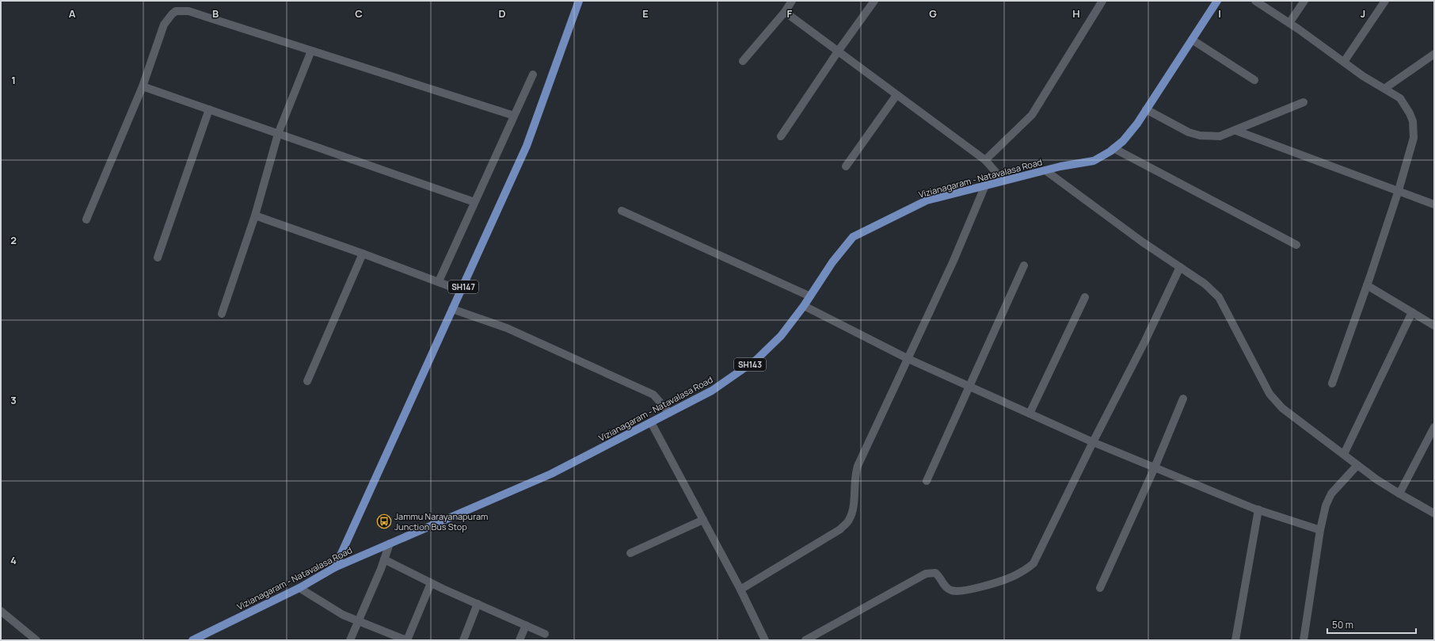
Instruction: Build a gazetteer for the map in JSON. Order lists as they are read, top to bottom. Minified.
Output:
{"streets":{"main road":["Vizianagaram - Natavalasa Road","SH147","SH143"]},"crossings":[["Vizianagaram - Natavalasa Road","SH147"]],"places":{"bus stop":["Jammu Narayanapuram Junction Bus Stop"]},"scale_bar":"50 m","grid":{"columns":["A","B","C","D","E","F","G","H","I","J"],"rows":["1","2","3","4"]}}
